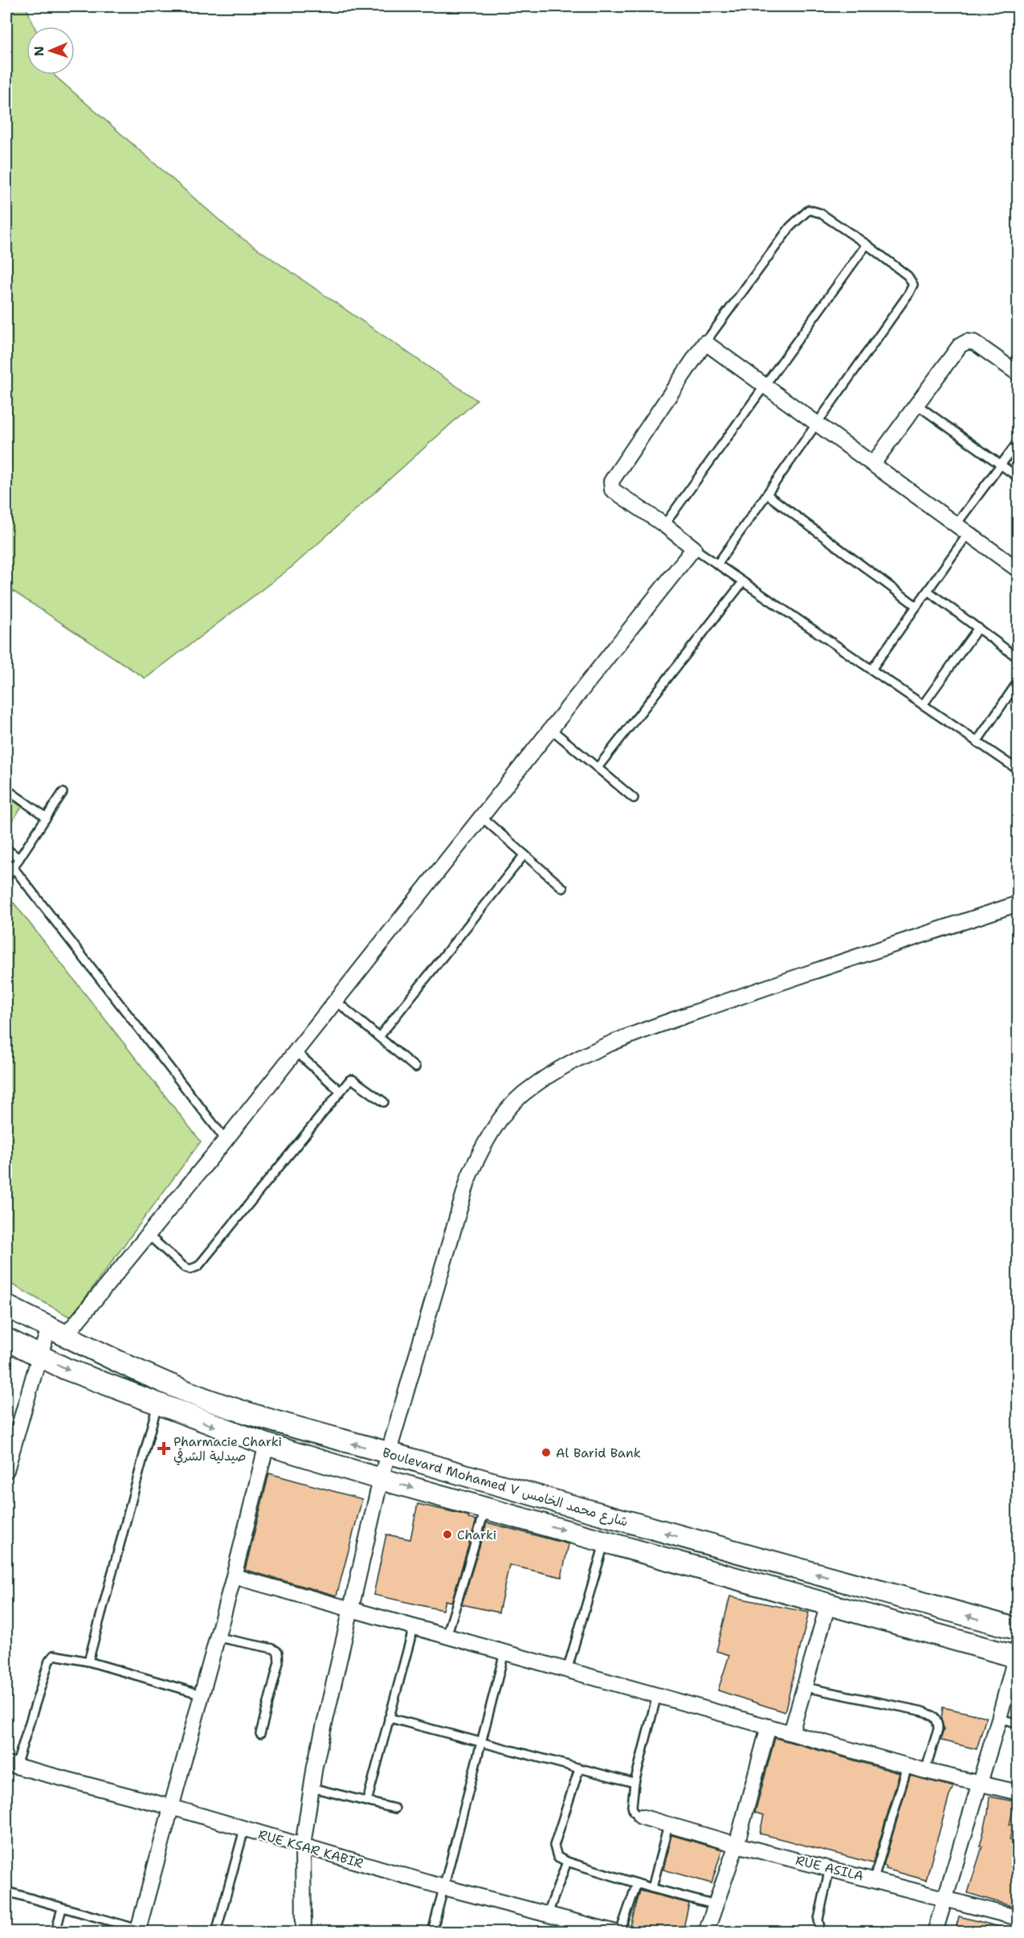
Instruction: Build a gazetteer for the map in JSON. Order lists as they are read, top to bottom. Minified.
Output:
{"streets":{"street":["Boulevard Mohamed V شارع محمد الخامس","RUE KSAR KABIR","RUE ASILA"]},"places":{"health":["Pharmacie Charki صيدلية الشرقي"],"other":["Al Barid Bank","Charki"]},"north":"left"}
